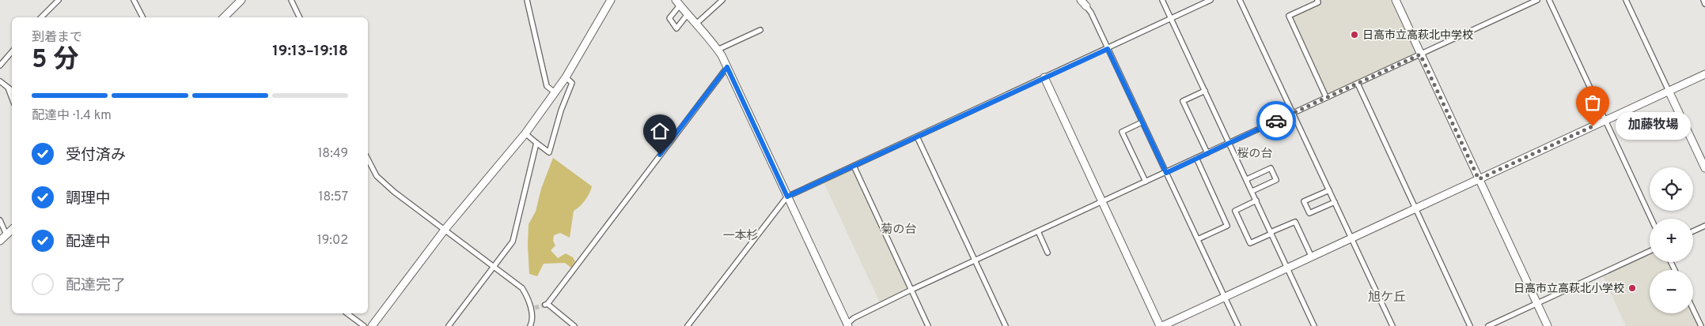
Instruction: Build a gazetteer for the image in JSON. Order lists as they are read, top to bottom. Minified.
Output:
{"districts":["桜の台","菊の台","一本杉","旭ケ丘"],"places":["日高市立高萩北中学校","加藤牧場","日高市立高萩北小学校"],"page":{"heading":["5 分","到着まで","19:13–19:18"],"bar":"配達中 · 1.4 km","bubble":"加藤牧場","list":[["受付済み","18:49"],["調理中","18:57"],["配達中","19:02"],"配達完了"],"map_buttons":["+","−"]}}
